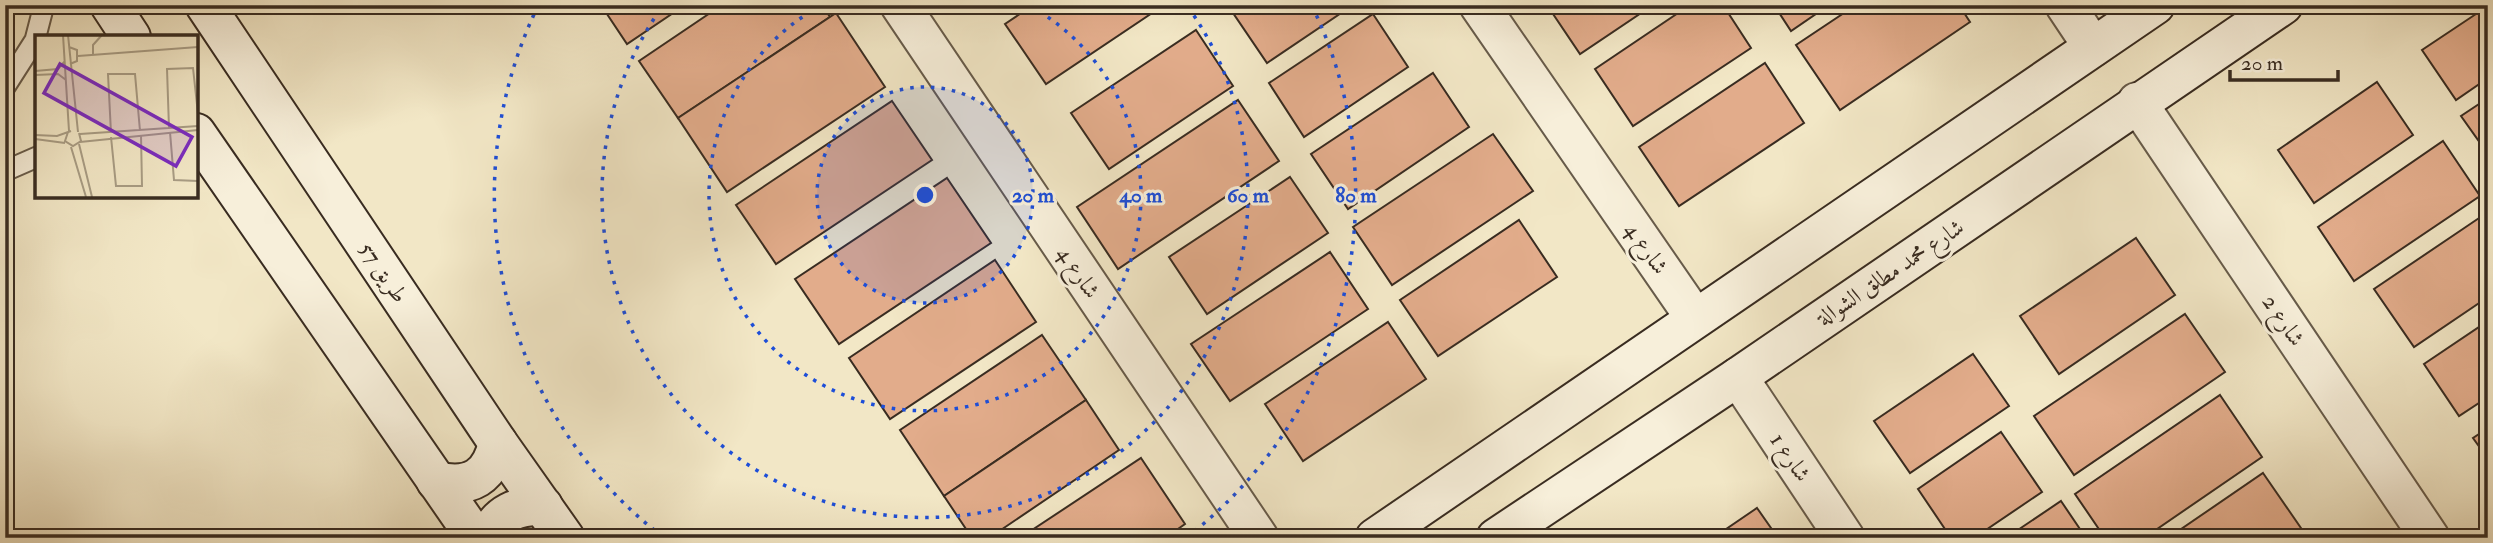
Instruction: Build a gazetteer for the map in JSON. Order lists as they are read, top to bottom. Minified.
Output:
{"streets":{"street":["شارع 4","طريق 57","شارع محمد مطلق الشوالة","شارع 2","شارع 1"]},"crossings":[["شارع محمد مطلق الشوالة","شارع 2"],["شارع محمد مطلق الشوالة","شارع 1"]],"scale_bar":"20 m","rings":["20 m","40 m","60 m","80 m"]}
